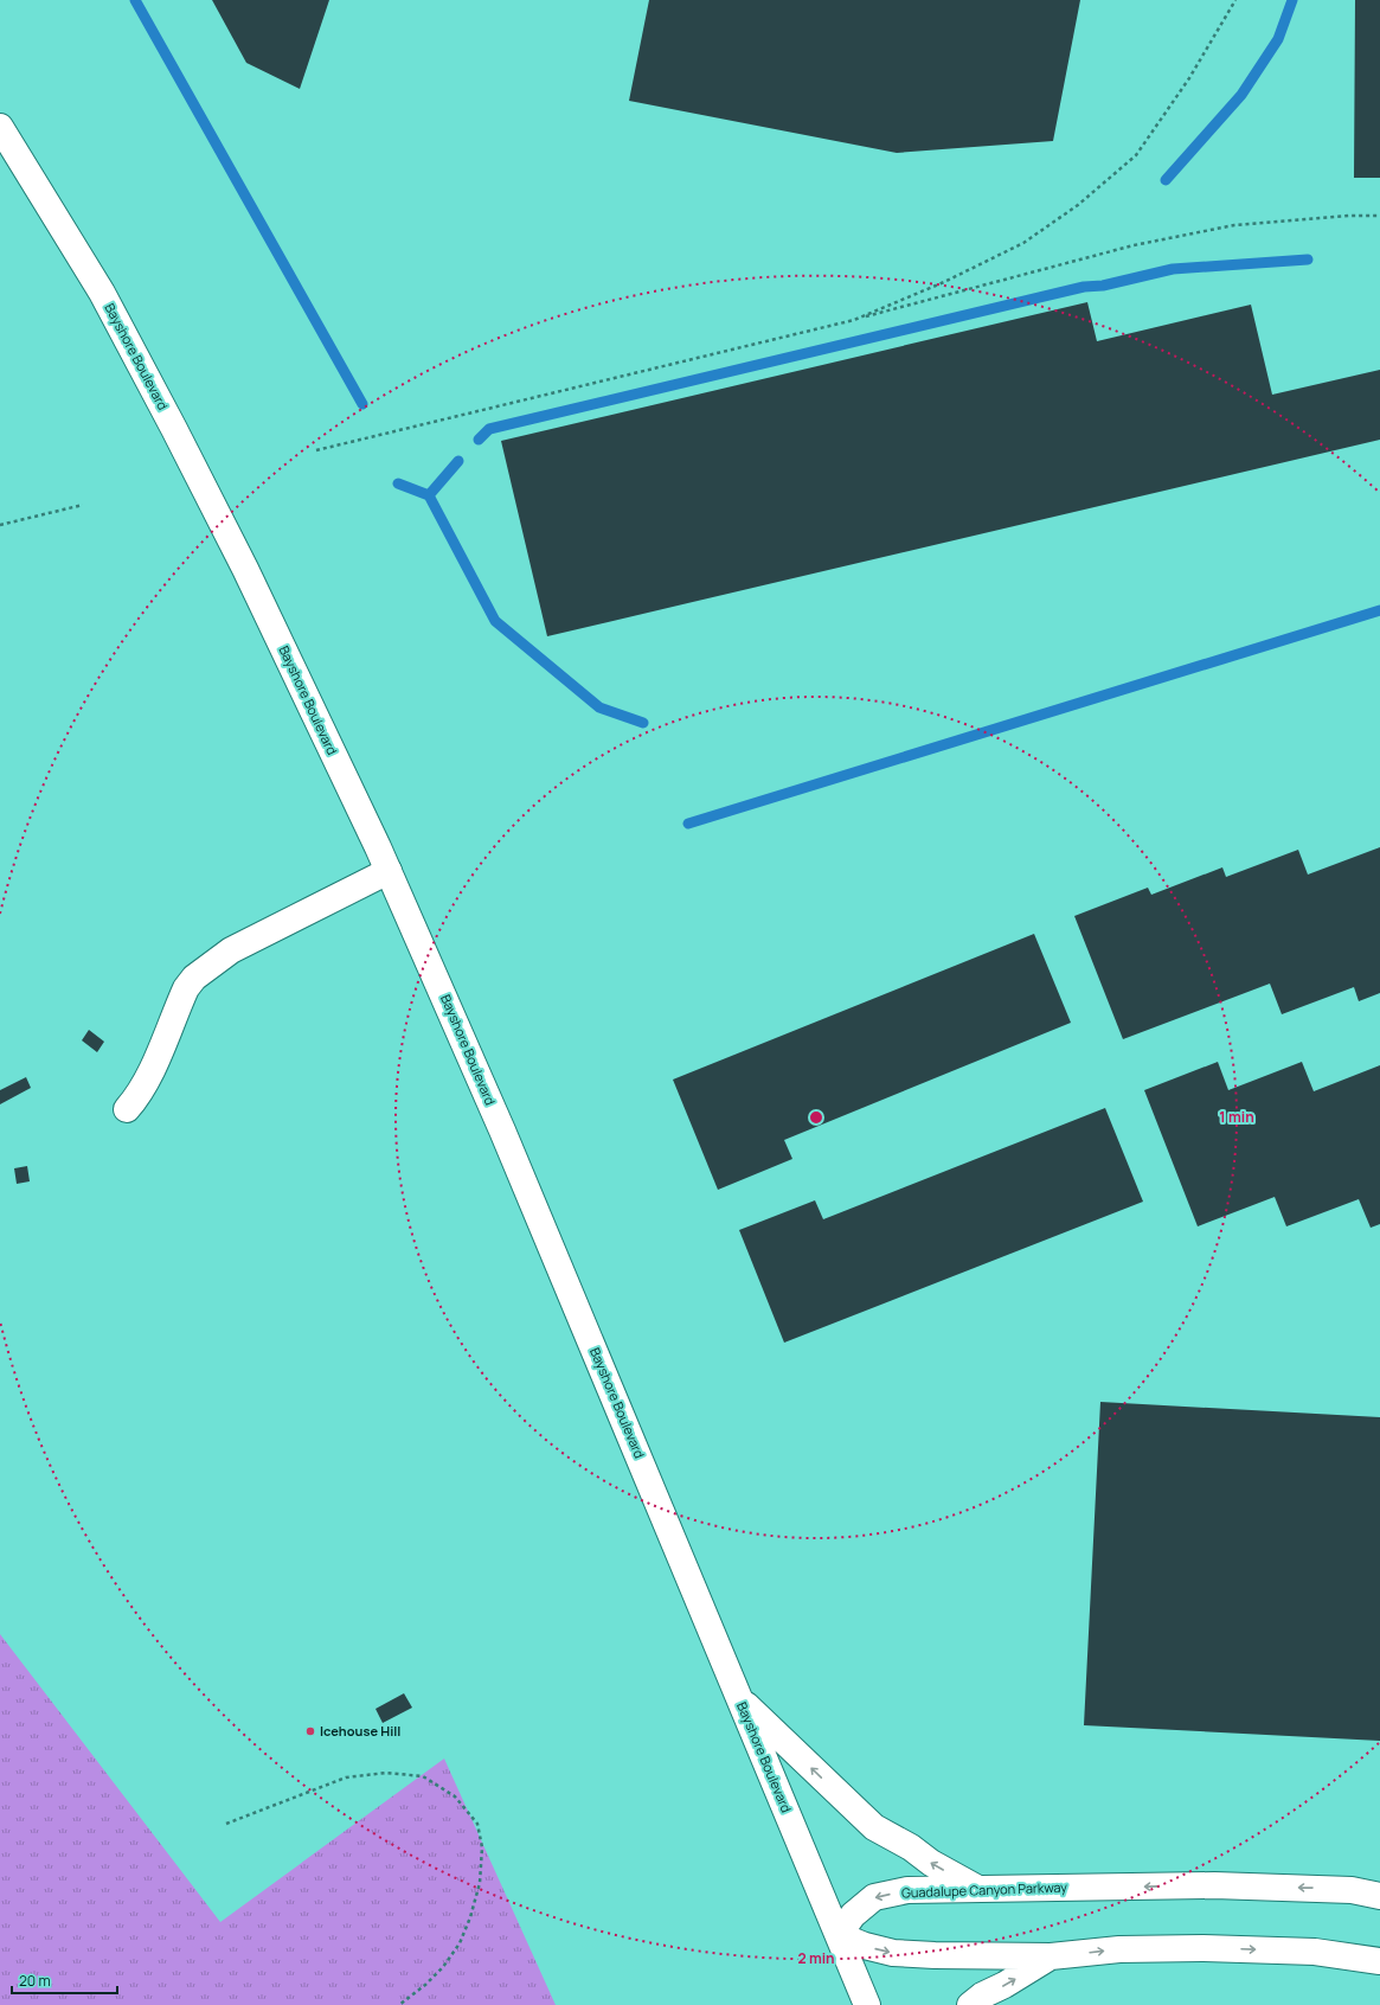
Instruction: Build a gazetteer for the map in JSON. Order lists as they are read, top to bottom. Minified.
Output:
{"streets":{"main road":["Bayshore Boulevard","Guadalupe Canyon Parkway"]},"crossings":[["Bayshore Boulevard","Guadalupe Canyon Parkway"]],"places":["Icehouse Hill"],"scale_bar":"20 m","rings":["1 min","2 min"]}
